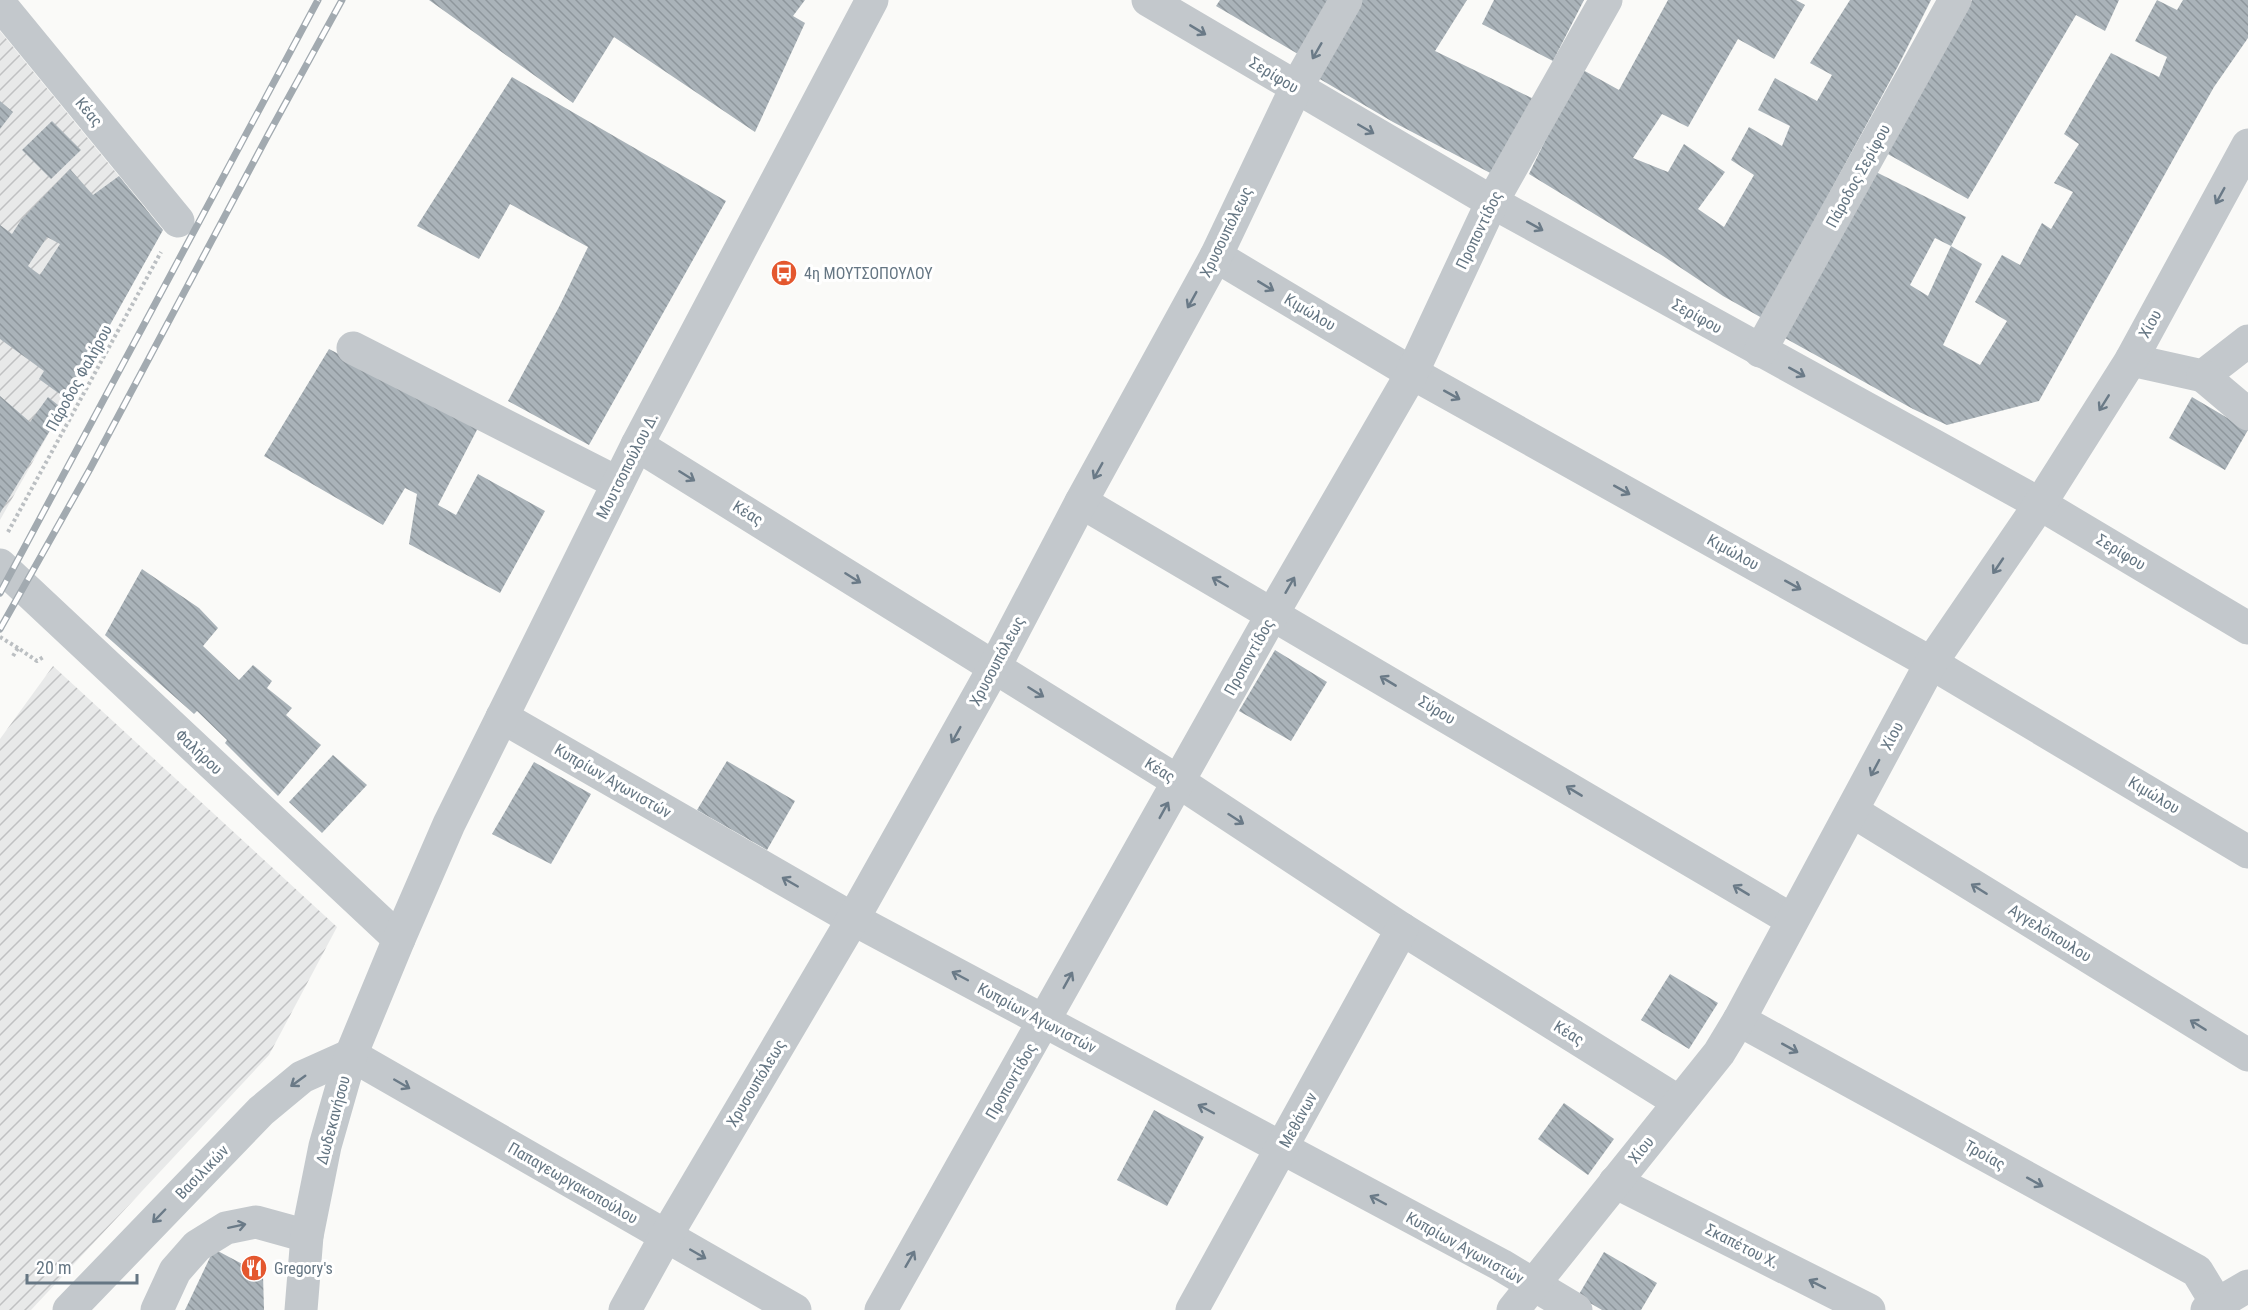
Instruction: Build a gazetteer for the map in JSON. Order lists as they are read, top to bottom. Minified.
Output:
{"streets":{"street":["Σερίφου","Κέας","Πάροδος Σερίφου","Προποντίδος","Χρυσουπόλεως","Κιμώλου","Χίου","Μουτσοπούλου Δ.","Σύρου","Φαλήρου","Κυπρίων Αγωνιστών","Αγγελόπουλου","Δωδεκανήσου","Μεθάνων","Τροίας","Βασιλικών","Παπαγεωργακοπούλου","Σκαπέτου Χ."],"path":["Πάροδος Φαλήρου"]},"crossings":[["Σερίφου","Πάροδος Σερίφου"],["Σερίφου","Προποντίδος"],["Σερίφου","Χρυσουπόλεως"],["Σερίφου","Χίου"],["Κέας","Προποντίδος"],["Κέας","Χρυσουπόλεως"],["Κέας","Χίου"],["Κέας","Πάροδος Φαλήρου"],["Κέας","Μουτσοπούλου Δ."],["Κέας","Μεθάνων"],["Προποντίδος","Κιμώλου"],["Προποντίδος","Σύρου"],["Προποντίδος","Κυπρίων Αγωνιστών"],["Χρυσουπόλεως","Κιμώλου"],["Χρυσουπόλεως","Σύρου"],["Χρυσουπόλεως","Κυπρίων Αγωνιστών"],["Χρυσουπόλεως","Παπαγεωργακοπούλου"],["Κιμώλου","Χίου"],["Χίου","Σύρου"],["Χίου","Κυπρίων Αγωνιστών"],["Χίου","Αγγελόπουλου"],["Χίου","Τροίας"],["Χίου","Σκαπέτου Χ."],["Πάροδος Φαλήρου","Φαλήρου"],["Μουτσοπούλου Δ.","Φαλήρου"],["Μουτσοπούλου Δ.","Κυπρίων Αγωνιστών"],["Μουτσοπούλου Δ.","Δωδεκανήσου"],["Φαλήρου","Δωδεκανήσου"],["Κυπρίων Αγωνιστών","Μεθάνων"],["Δωδεκανήσου","Βασιλικών"],["Δωδεκανήσου","Παπαγεωργακοπούλου"],["Βασιλικών","Παπαγεωργακοπούλου"]],"one_way":["Σερίφου","Κέας","Προποντίδος","Χρυσουπόλεως","Κιμώλου","Χίου","Σύρου","Κυπρίων Αγωνιστών","Αγγελόπουλου","Τροίας","Βασιλικών","Παπαγεωργακοπούλου","Σκαπέτου Χ."],"places":{"bus stop":["4η ΜΟΥΤΣΟΠΟΥΛΟΥ"],"restaurant":["Gregory's"]},"scale_bar":"20 m"}
